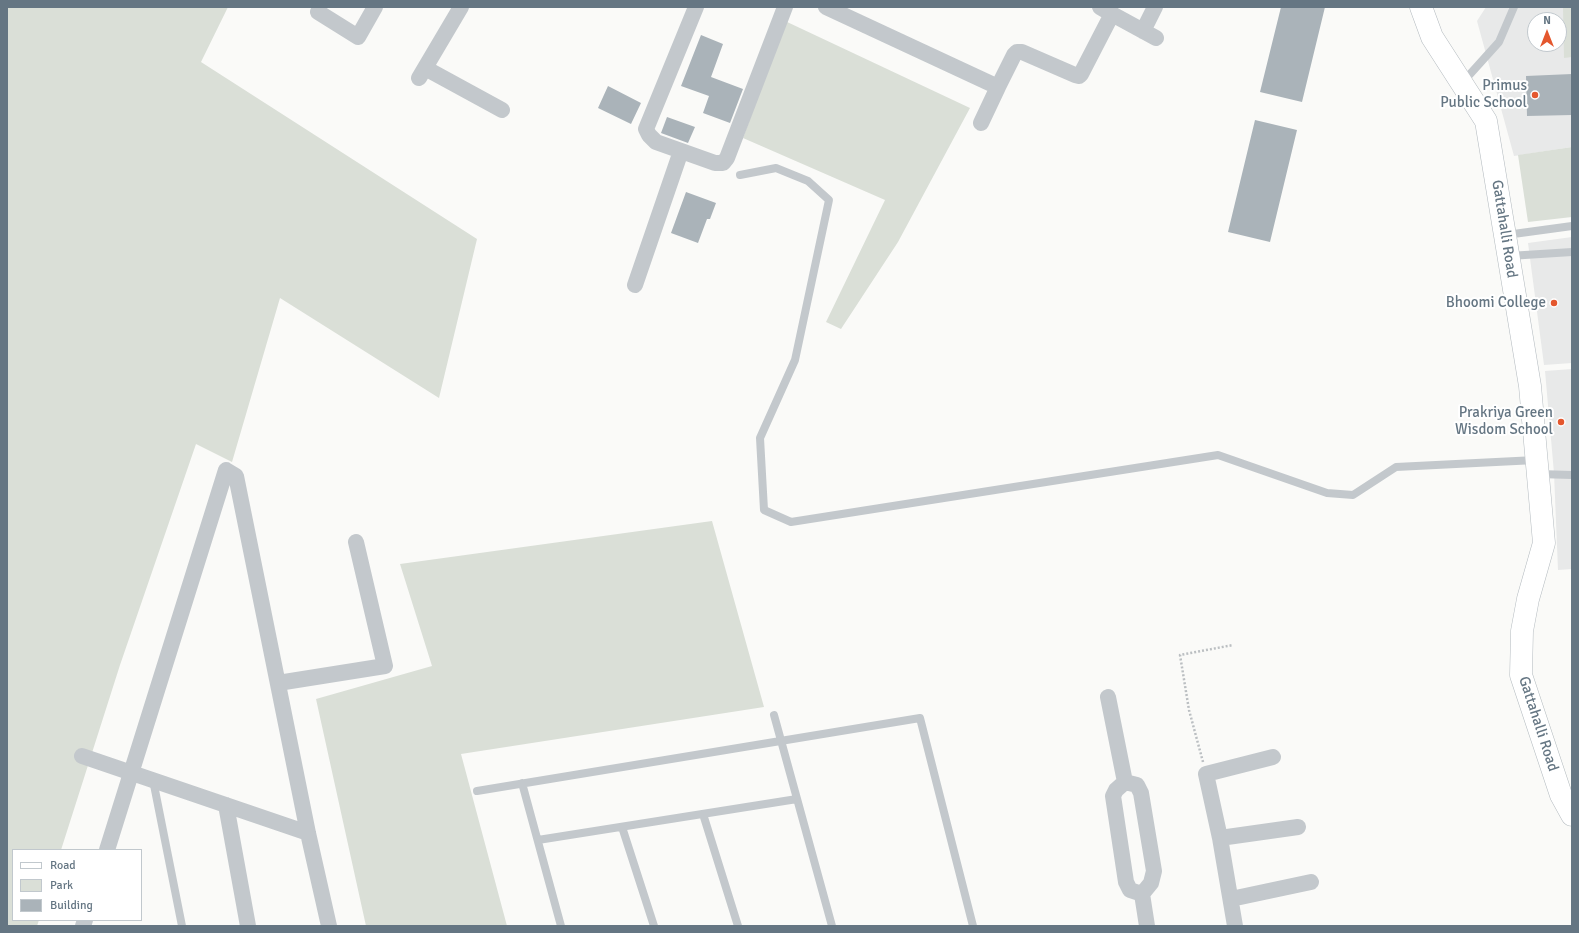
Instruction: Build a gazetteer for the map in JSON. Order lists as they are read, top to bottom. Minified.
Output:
{"streets":{"main road":["Gattahalli Road"]},"places":["Primus Public School","Bhoomi College","Prakriya Green Wisdom School"],"legend":["Road","Park","Building"],"north":"top"}
